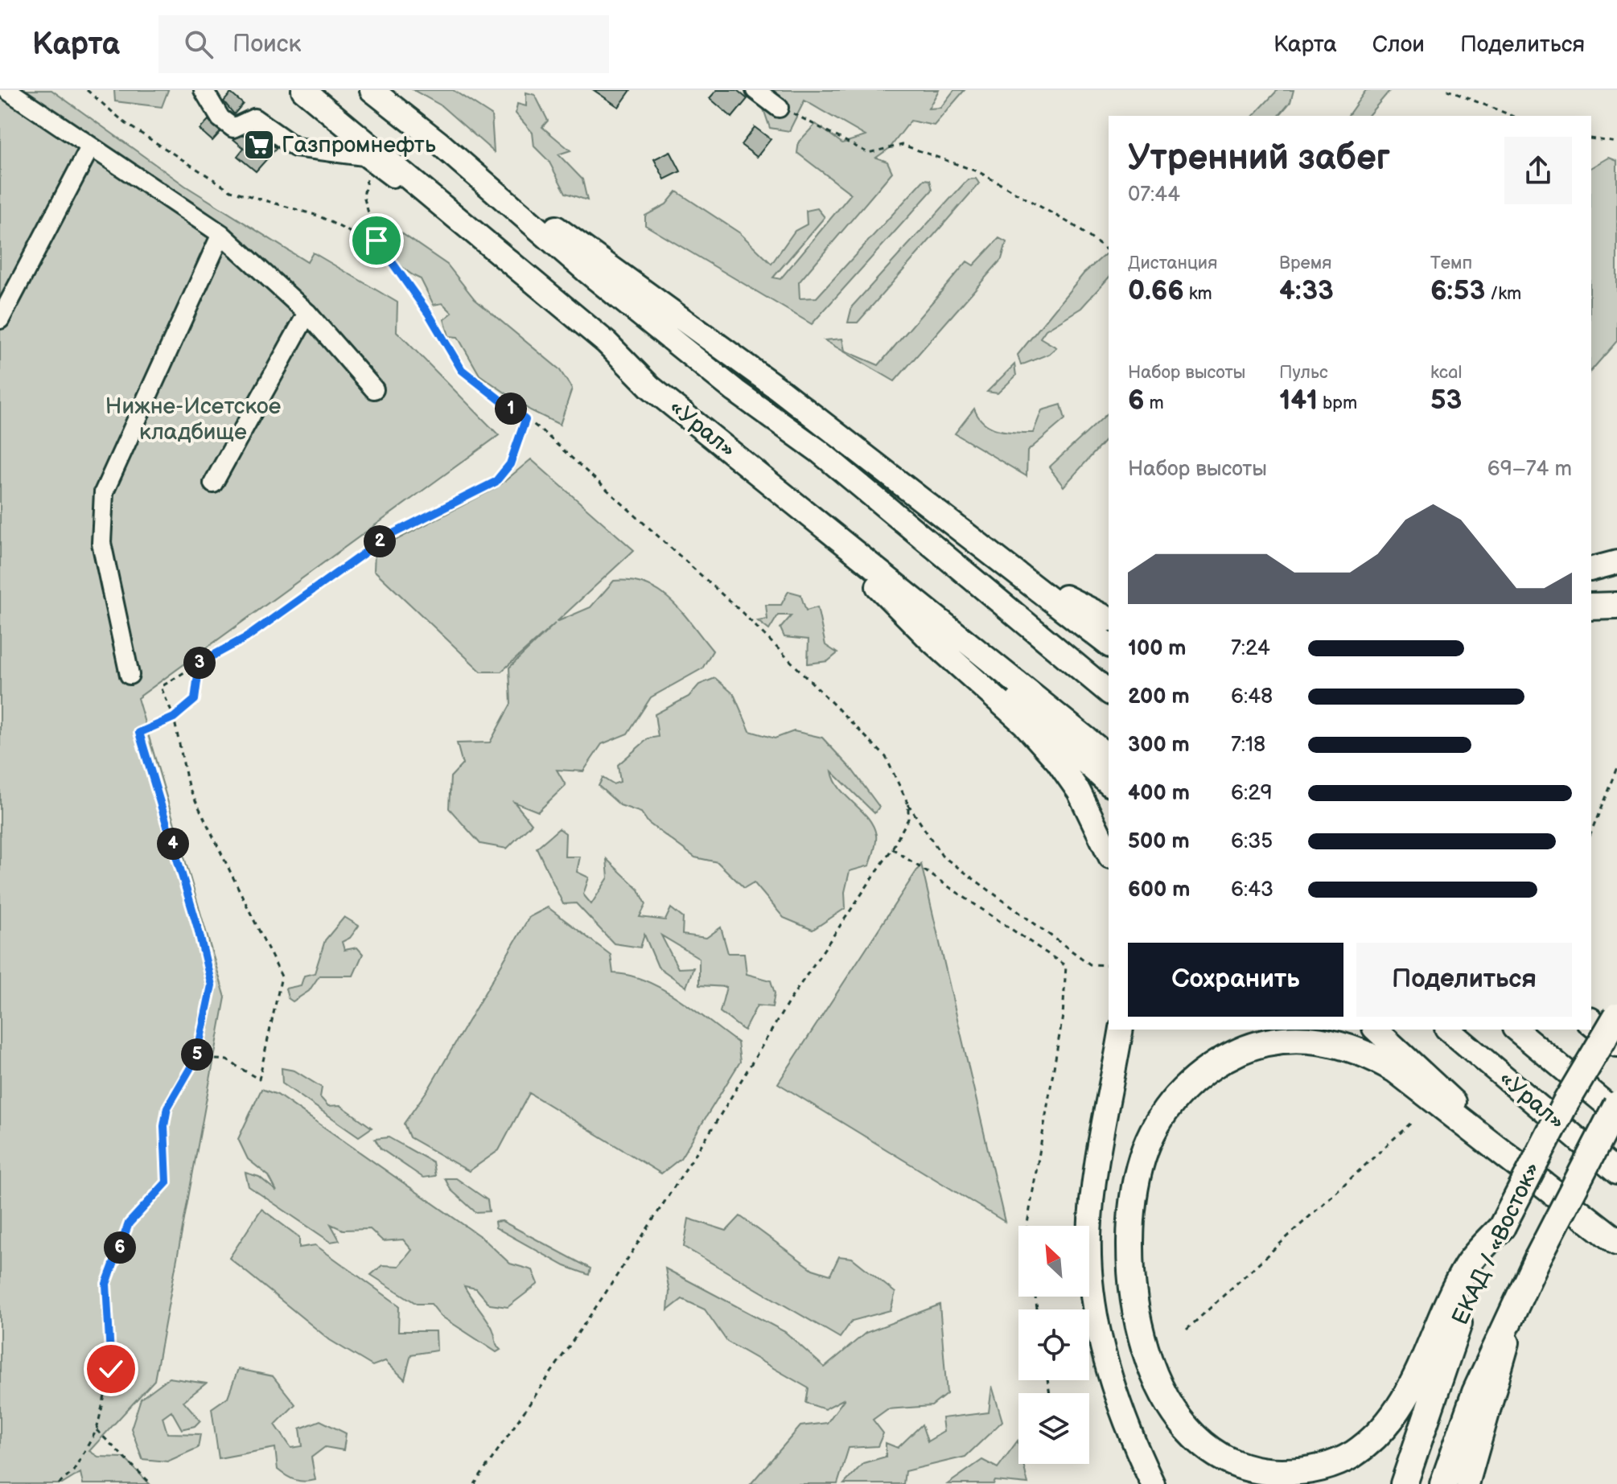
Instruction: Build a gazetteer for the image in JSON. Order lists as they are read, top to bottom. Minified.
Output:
{"streets":{"highway":["ЕКАД / «Восток»"],"main road":["«Урал»"]},"parks":["Нижне-Исетское кладбище"],"places":{"supermarket":["Газпромнефть"]},"north":"top left","page":{"header":"Карта","search":"Поиск","nav":["Карта","Слои","Поделиться"],"heading":["Утренний забег","07:44"],"stats":[["Дистанция","0.66 km"],["Время","4:33"],["Темп","6:53 /km"],["Набор высоты","6 m"],["Пульс","141 bpm"],["kcal","53"]],"pins":["1","2","3","4","5","6"],"chart":["Набор высоты","69–74 m"],"list":[{"name":"100 m","note":"7:24"},{"name":"200 m","note":"6:48"},{"name":"300 m","note":"7:18"},{"name":"400 m","note":"6:29"},{"name":"500 m","note":"6:35"},{"name":"600 m","note":"6:43"}],"buttons":["Сохранить","Поделиться"]}}
